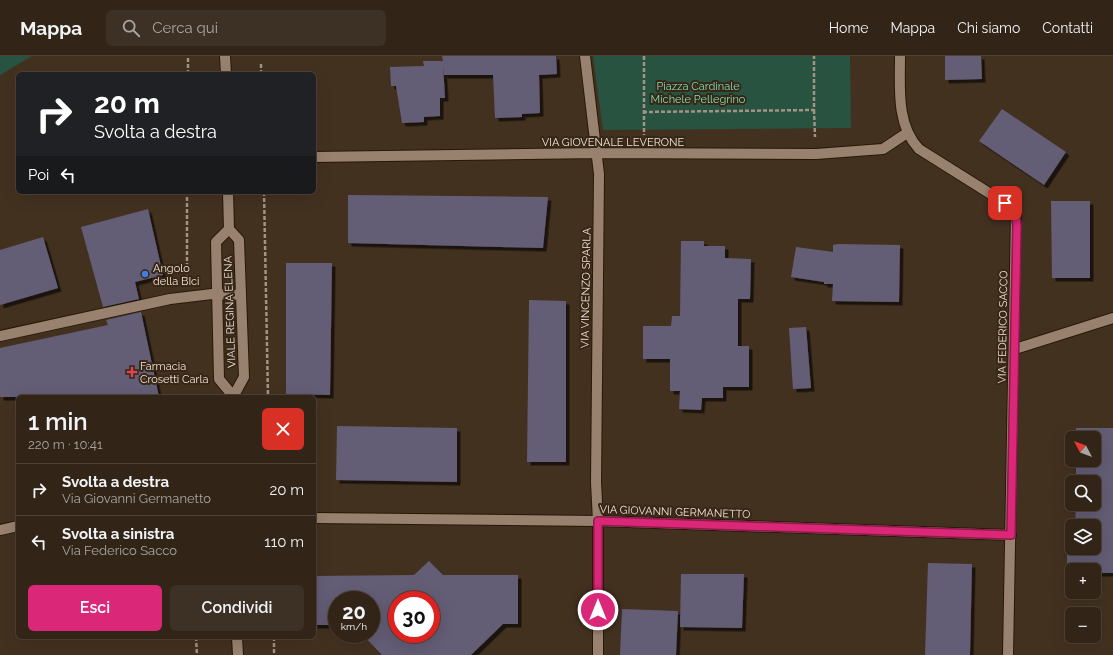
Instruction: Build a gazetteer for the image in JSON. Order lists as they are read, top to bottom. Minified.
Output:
{"streets":{"street":["VIA GIOVENALE LEVERONE","VIA VINCENZO SPARLA","VIALE REGINA ELENA","VIA FEDERICO SACCO","VIA GIOVANNI GERMANETTO"]},"crossings":[["VIA GIOVENALE LEVERONE","VIA VINCENZO SPARLA"],["VIA GIOVENALE LEVERONE","VIA FEDERICO SACCO"],["VIA VINCENZO SPARLA","VIA GIOVANNI GERMANETTO"],["VIA FEDERICO SACCO","VIA GIOVANNI GERMANETTO"]],"parks":["Piazza Cardinale Michele Pellegrino"],"places":{"other":["Angolo della BIci"],"health":["Farmacia Crosetti Carla"]},"north":"top left","page":{"header":"Mappa","search":"Cerca qui","nav":["Home","Mappa","Chi siamo","Contatti"],"turn":["20 m","Svolta a destra"],"then":"Poi","heading":["1 min","220 m · 10:41"],"map_buttons":["+","−"],"list":[{"name":"Svolta a destra","note":"Via Giovanni Germanetto","value":"20 m"},{"name":"Svolta a sinistra","note":"Via Federico Sacco","value":"110 m"}],"buttons":["Esci","Condividi"],"speed":"20 km/h","limit":"30"}}
